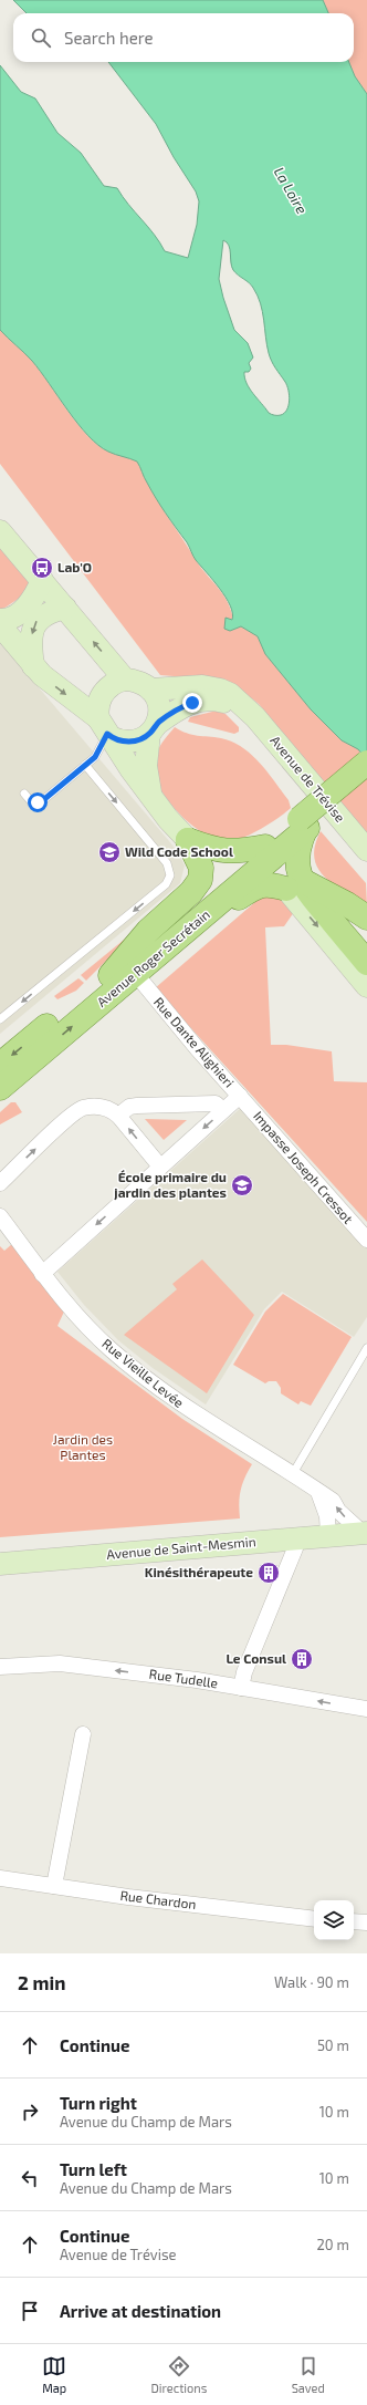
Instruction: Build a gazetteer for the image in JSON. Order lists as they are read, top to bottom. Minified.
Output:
{"streets":{"main road":["Avenue Roger Secrétain"],"street":["Avenue de Trévise","Rue Dante Alighieri","Impasse Joseph Cressot","Rue Vieille Levée","Avenue de Saint-Mesmin","Rue Tudelle","Rue Chardon"]},"crossings":[["Avenue Roger Secrétain","Rue Dante Alighieri"],["Rue Dante Alighieri","Impasse Joseph Cressot"],["Rue Dante Alighieri","Rue Vieille Levée"],["Rue Vieille Levée","Avenue de Saint-Mesmin"]],"one_way":["Rue Dante Alighieri","Rue Tudelle"],"water":["La Loire"],"parks":["Jardin des Plantes"],"places":{"bus stop":["Lab'O"],"school or university":["Wild Code School","École primaire du jardin des plantes"],"building":["Kinésithérapeute","Le Consul"]},"page":{"search":"Search here","heading":["2 min","Walk · 90 m"],"list":[["Continue","50 m"],["Turn right","Avenue du Champ de Mars","10 m"],["Turn left","Avenue du Champ de Mars","10 m"],["Continue","Avenue de Trévise","20 m"],"Arrive at destination"],"nav":["Map","Directions","Saved"]}}
